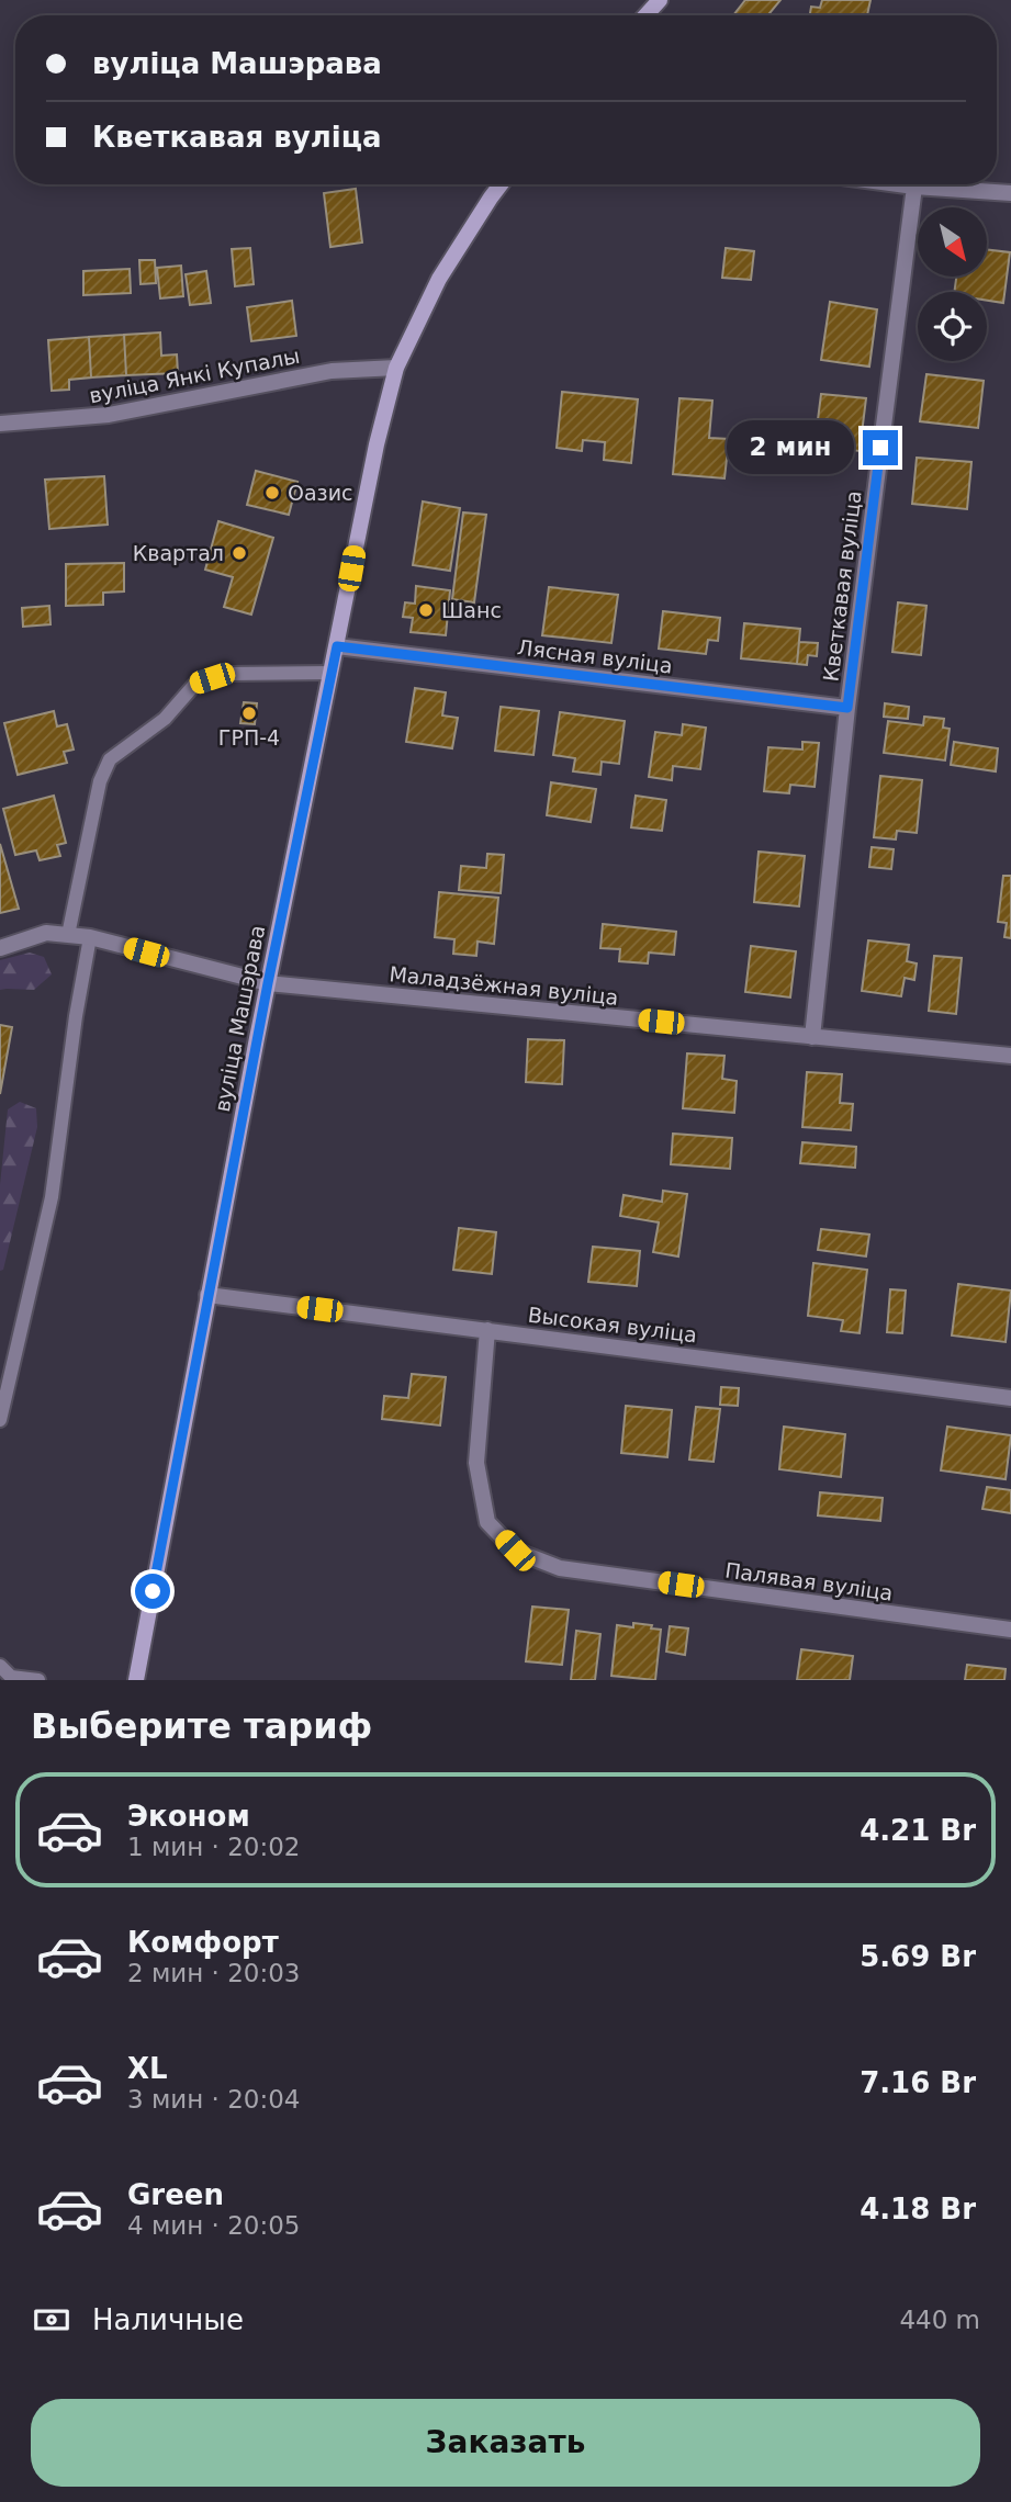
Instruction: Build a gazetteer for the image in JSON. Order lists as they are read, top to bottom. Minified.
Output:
{"streets":{"main road":["вуліца Машэрава"],"street":["вуліца Янкі Купалы","Кветкавая вуліца","Лясная вуліца","Маладзёжная вуліца","Высокая вуліца","Палявая вуліца"]},"crossings":[["вуліца Янкі Купалы","вуліца Машэрава"],["Кветкавая вуліца","Лясная вуліца"],["Кветкавая вуліца","Маладзёжная вуліца"],["Лясная вуліца","вуліца Машэрава"],["Маладзёжная вуліца","вуліца Машэрава"],["вуліца Машэрава","Высокая вуліца"],["Высокая вуліца","Палявая вуліца"]],"places":["Оазис","Квартал","Шанс","ГРП-4"],"north":"bottom right","page":{"banner":["вуліца Машэрава","Кветкавая вуліца"],"bubble":"2 мин","heading":"Выберите тариф","list":[{"name":"Эконом","note":"1 мин · 20:02","value":"4.21 Br"},{"name":"Комфорт","note":"2 мин · 20:03","value":"5.69 Br"},{"name":"XL","note":"3 мин · 20:04","value":"7.16 Br"},{"name":"Green","note":"4 мин · 20:05","value":"4.18 Br"}],"pay":["Наличные","440 m"],"buttons":"Заказать"}}
